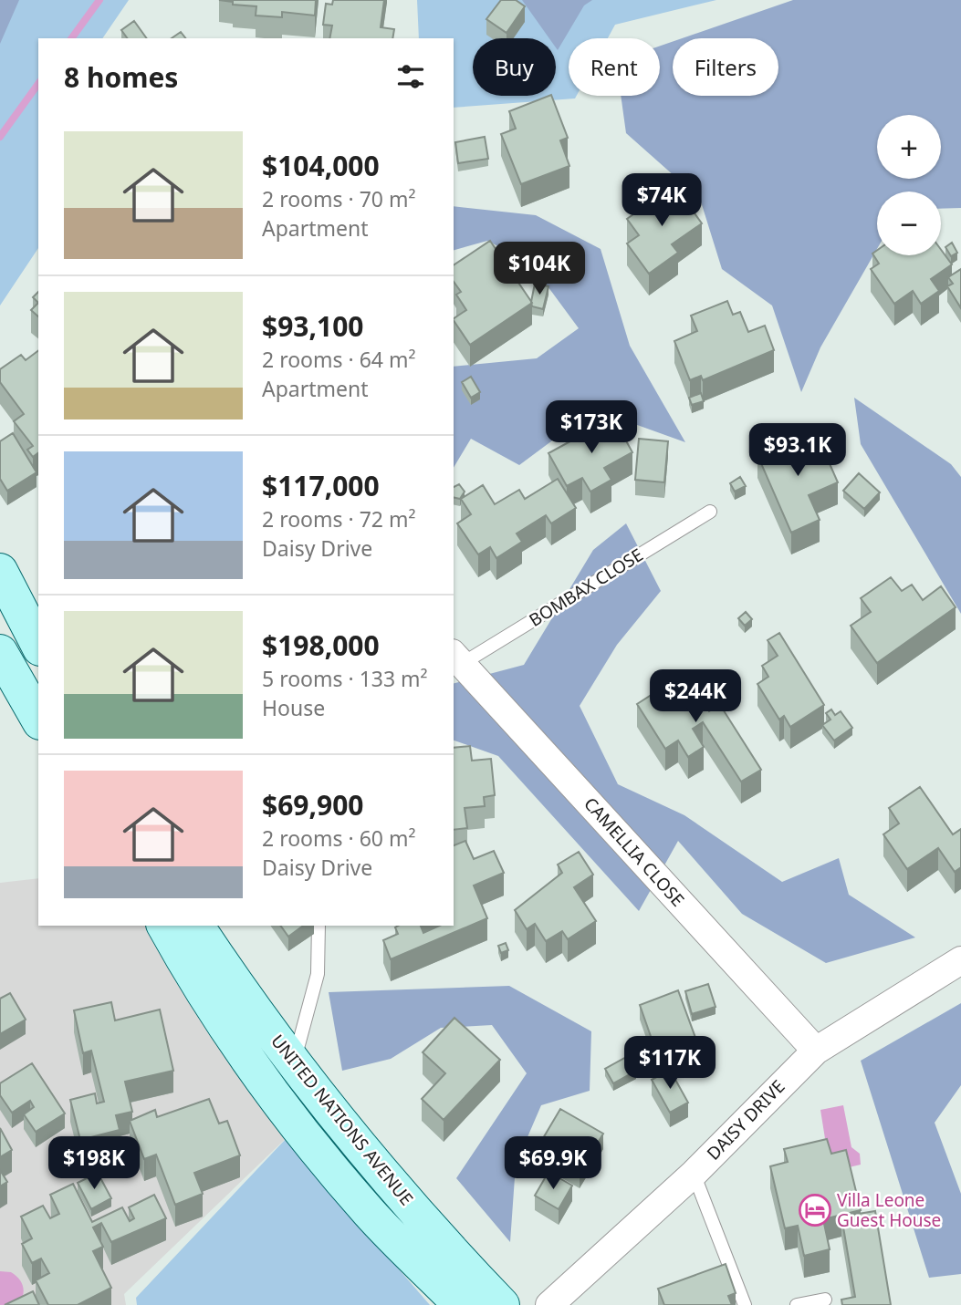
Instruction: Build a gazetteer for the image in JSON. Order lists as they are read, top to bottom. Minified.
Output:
{"streets":{"street":["CAMELLIA CLOSE","UNITED NATIONS AVENUE","DAISY DRIVE"],"lane":["BOMBAX CLOSE"]},"crossings":[["BOMBAX CLOSE","CAMELLIA CLOSE"],["CAMELLIA CLOSE","DAISY DRIVE"]],"places":{"hotel":["Villa Leone Guest House"]},"page":{"chip":["Buy","Rent","Filters"],"heading":"8 homes","map_buttons":["+","−"],"list":[{"name":"$104,000","note":"2 rooms · 70 m² · Apartment"},{"name":"$93,100","note":"2 rooms · 64 m² · Apartment"},{"name":"$117,000","note":"2 rooms · 72 m² · Daisy Drive"},{"name":"$198,000","note":"5 rooms · 133 m² · House"},{"name":"$69,900","note":"2 rooms · 60 m² · Daisy Drive"}],"price":["$74K","$104K","$173K","$93.1K","$244K","$117K","$198K","$69.9K"]}}
